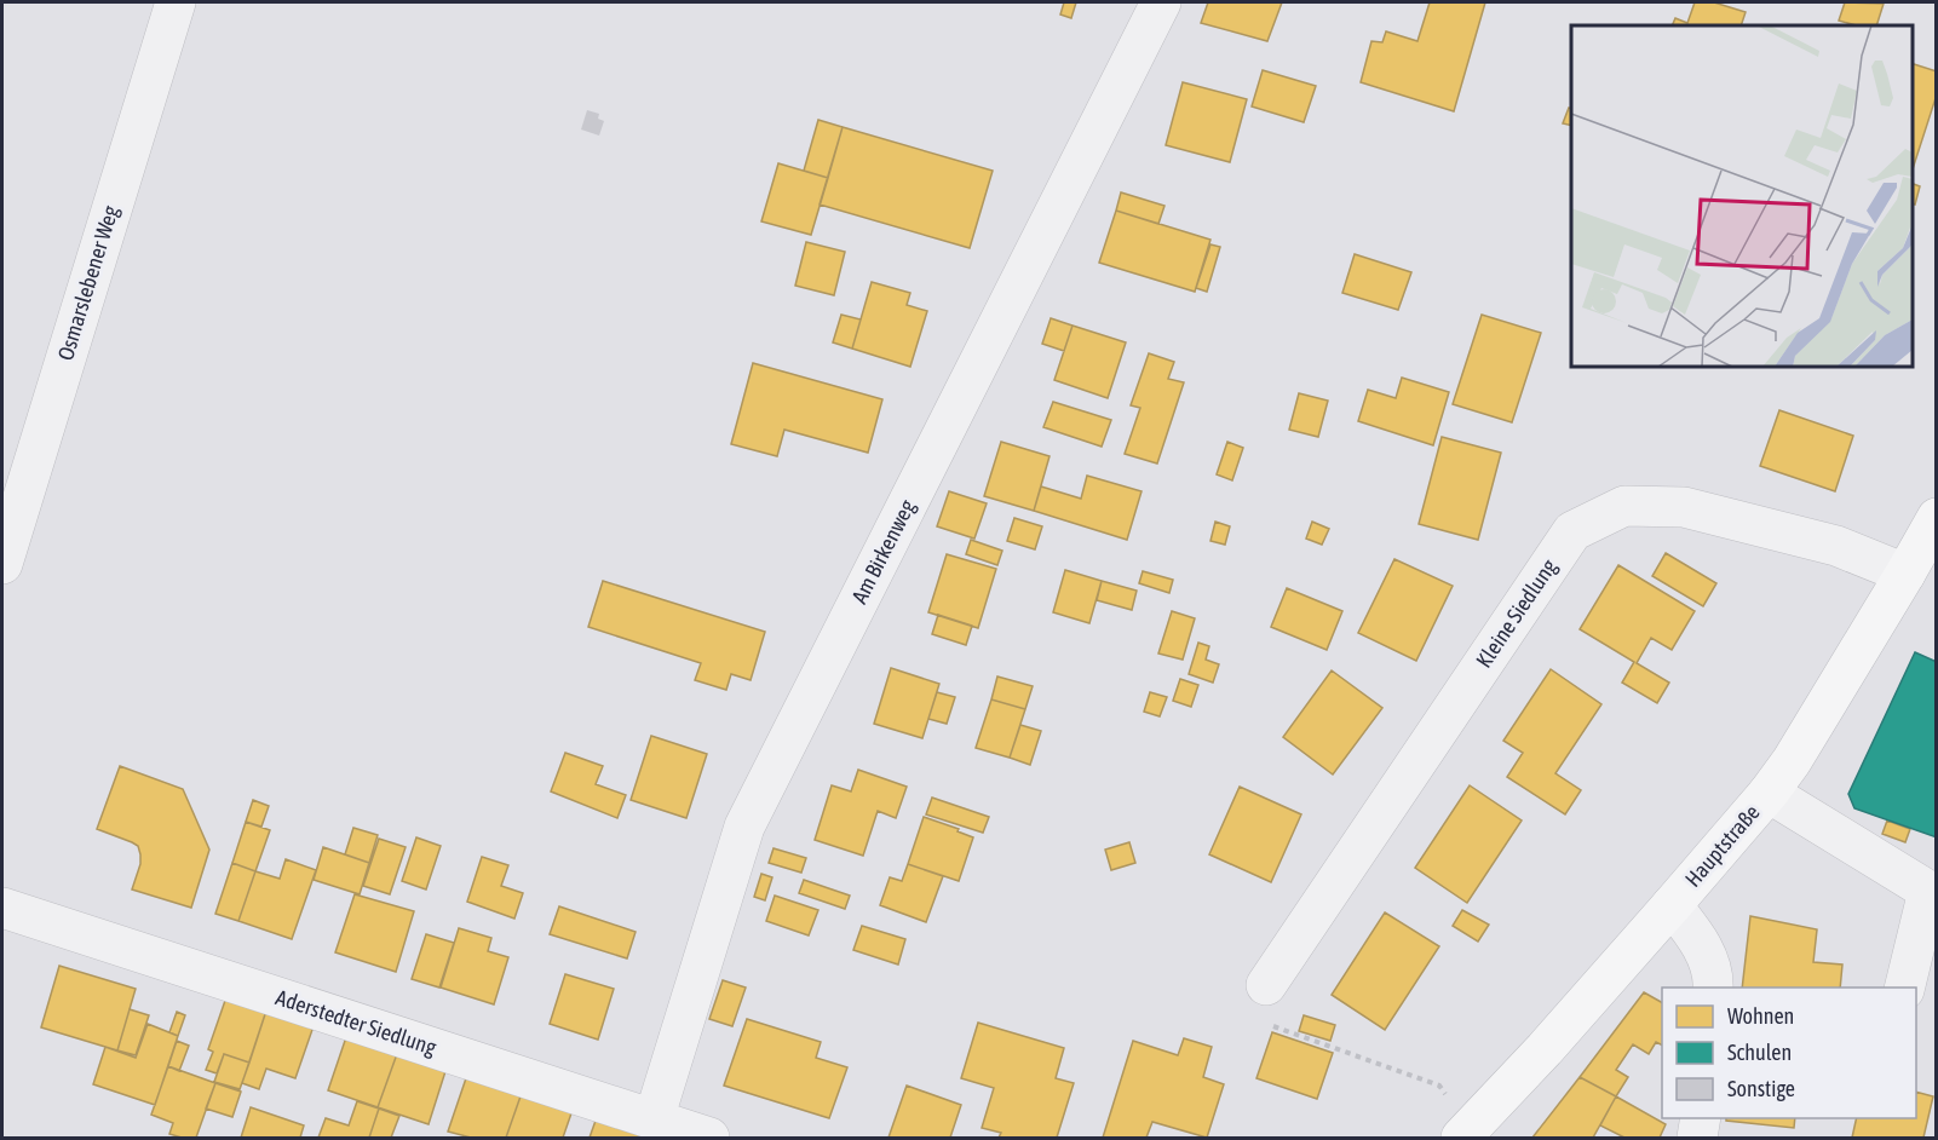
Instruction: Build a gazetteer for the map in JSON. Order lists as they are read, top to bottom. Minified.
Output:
{"streets":{"main road":["Hauptstraße"],"street":["Osmarslebener Weg","Am Birkenweg","Kleine Siedlung","Aderstedter Siedlung"]},"crossings":[["Am Birkenweg","Aderstedter Siedlung"],["Kleine Siedlung","Hauptstraße"]],"legend":["Wohnen","Schulen","Sonstige"]}
